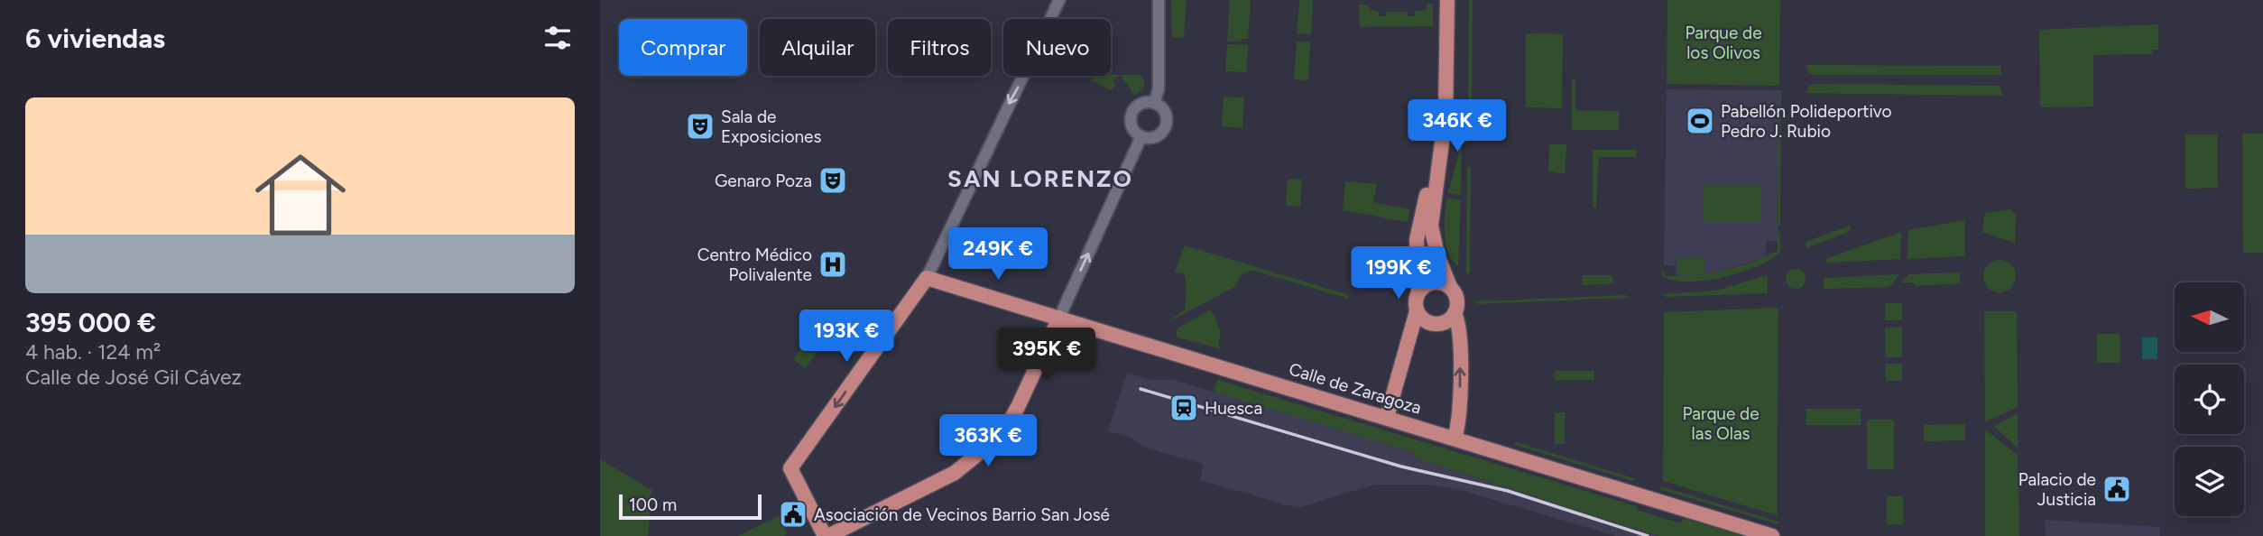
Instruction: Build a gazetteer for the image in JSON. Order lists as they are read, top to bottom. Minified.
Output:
{"streets":{"main road":["Calle de Zaragoza"]},"districts":["SAN LORENZO"],"parks":["Parque de los Olivos","Parque de las Olas"],"places":{"sports":["Pabellón Polideportivo Pedro J. Rubio"],"theatre":["Sala de Exposiciones","Genaro Poza"],"hospital":["Centro Médico Polivalente"],"station":["Huesca"],"public building":["Palacio de Justicia","Asociación de Vecinos Barrio San José"]},"scale_bar":"100 m","north":"left","page":{"heading":"6 viviendas","chip":["Comprar","Alquilar","Filtros","Nuevo"],"list":[{"name":"395 000 €","note":"4 hab. · 124 m² · Calle de José Gil Cávez"}],"price":["346K €","249K €","199K €","193K €","395K €","363K €"],"scale":"100 m"}}
